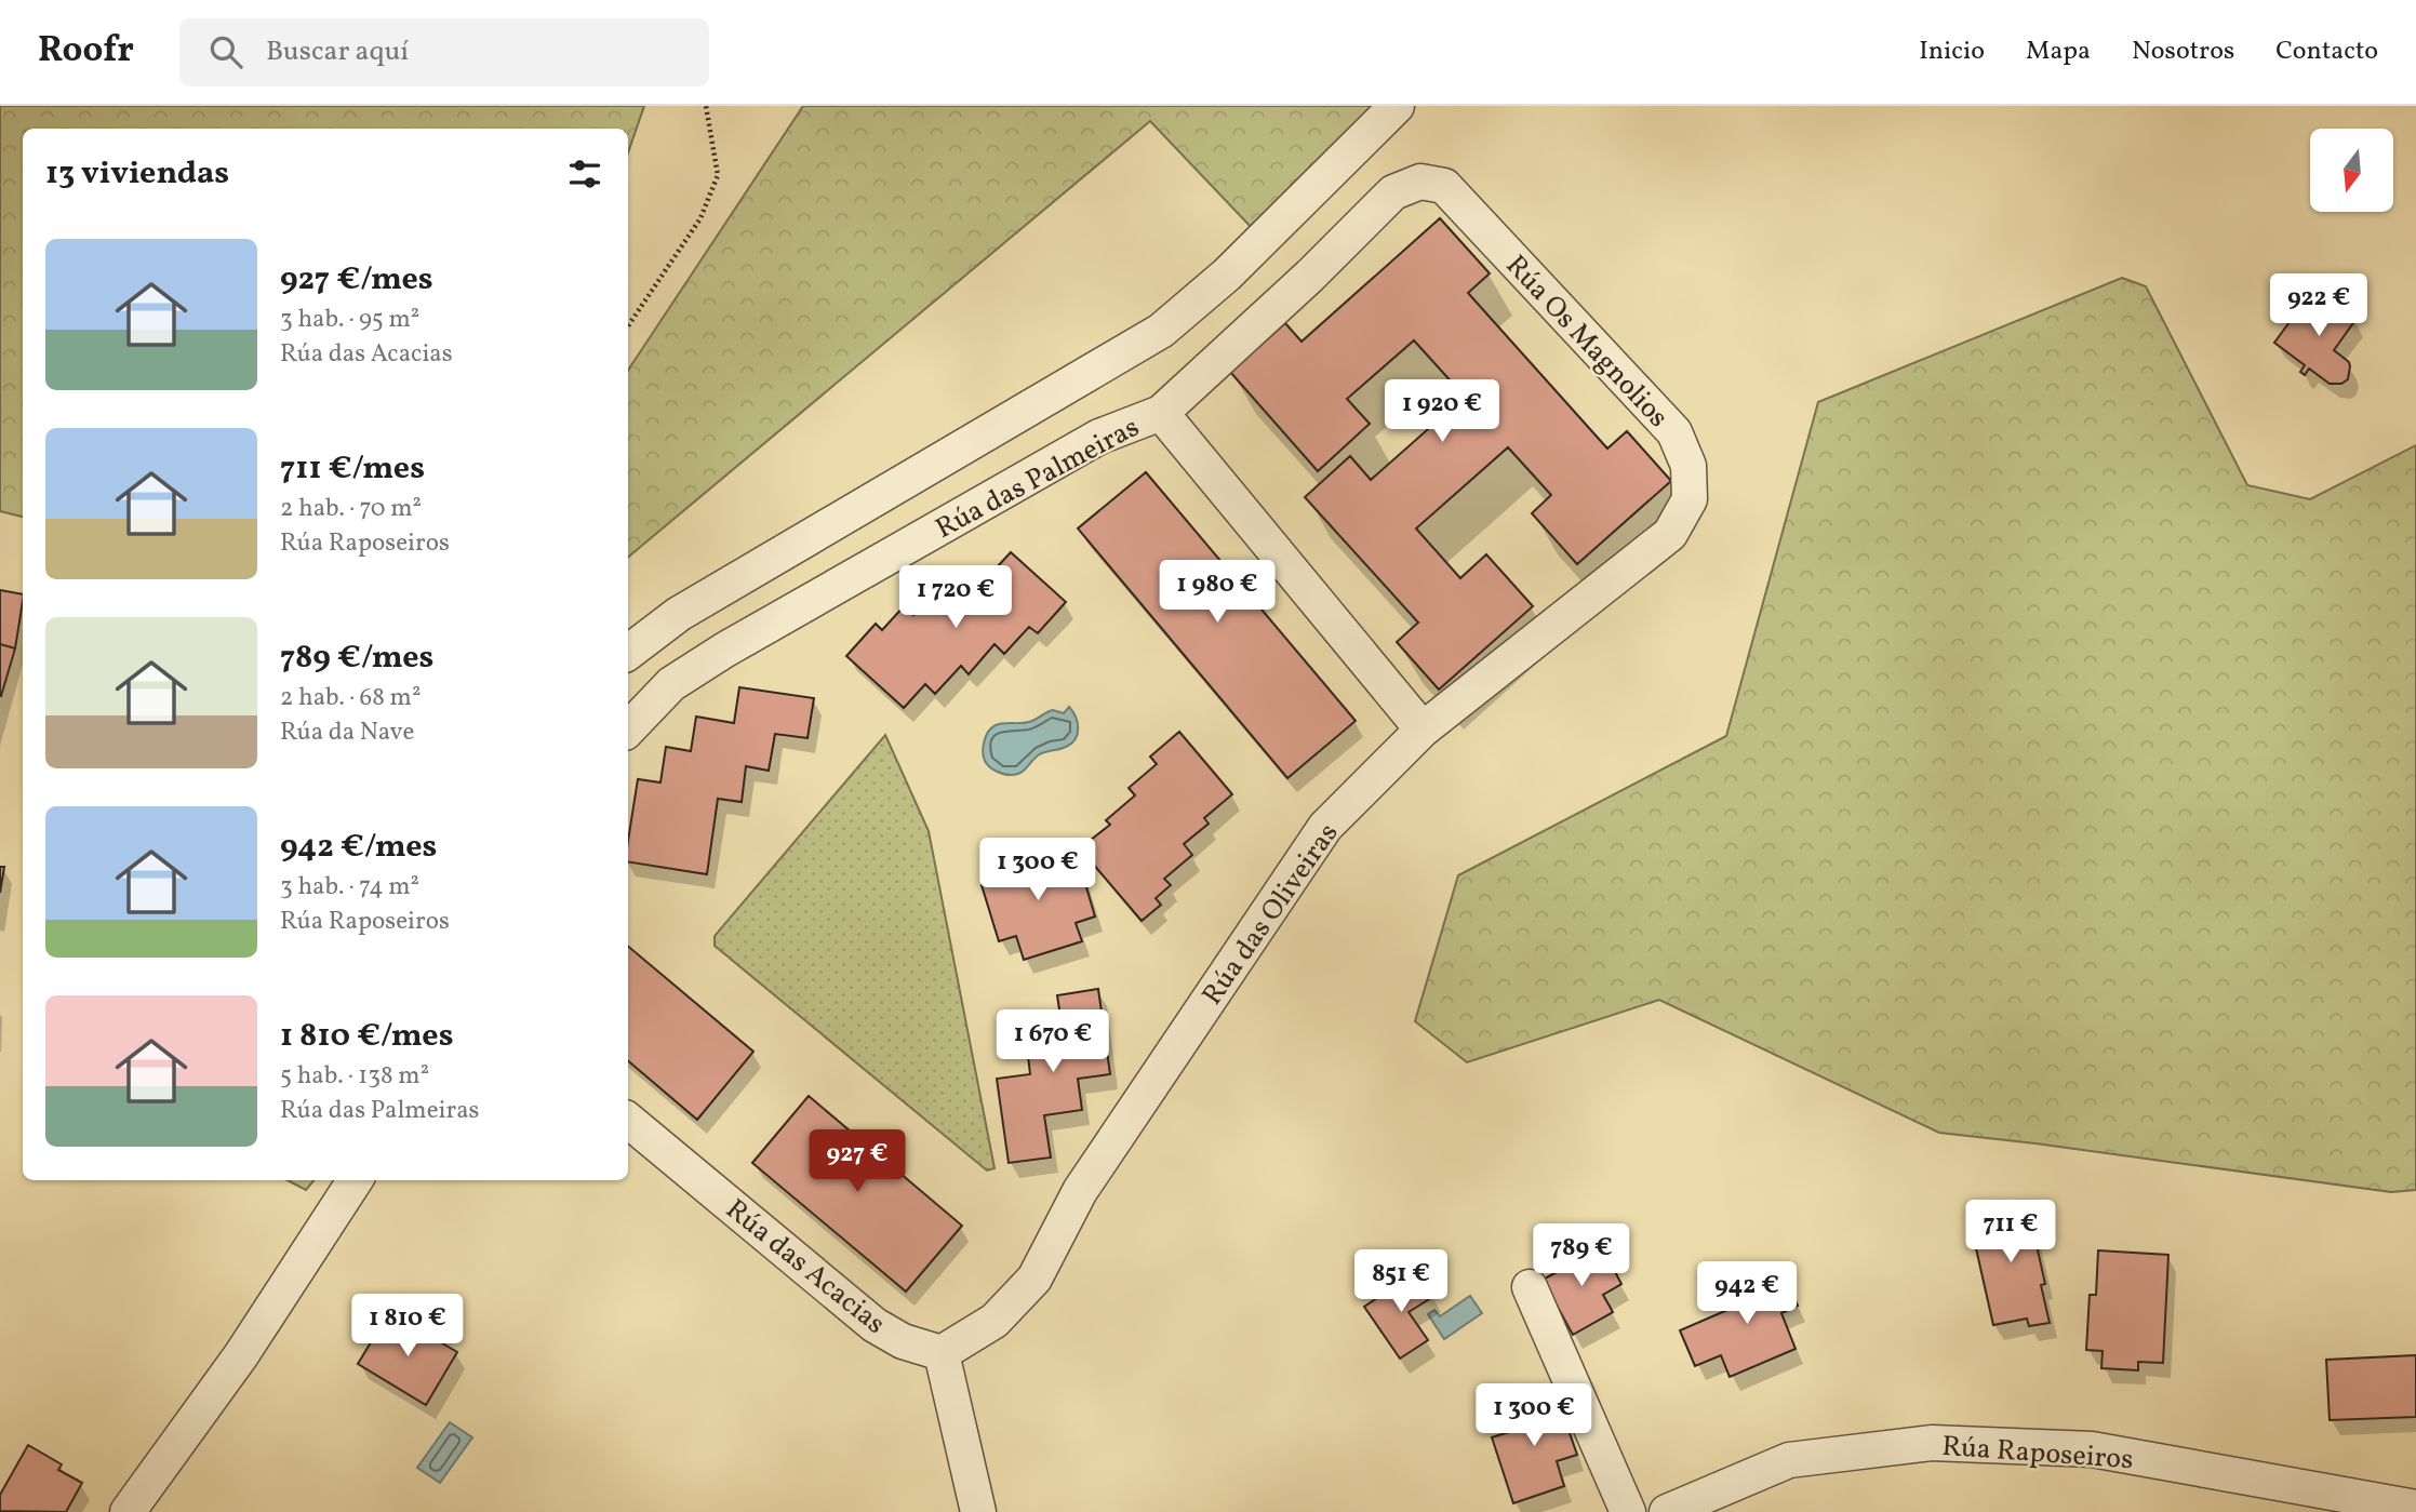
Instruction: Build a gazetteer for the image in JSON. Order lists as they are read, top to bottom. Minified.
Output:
{"streets":{"street":["Rúa Os Magnolios","Rúa das Palmeiras","Rúa das Oliveiras","Rúa das Acacias","Rúa Raposeiros"]},"crossings":[["Rúa Os Magnolios","Rúa das Palmeiras"],["Rúa Os Magnolios","Rúa das Oliveiras"],["Rúa das Oliveiras","Rúa das Acacias"]],"north":"bottom","page":{"header":"Roofr","search":"Buscar aquí","nav":["Inicio","Mapa","Nosotros","Contacto"],"heading":"13 viviendas","list":[{"name":"927 €/mes","note":"3 hab. · 95 m² · Rúa das Acacias"},{"name":"711 €/mes","note":"2 hab. · 70 m² · Rúa Raposeiros"},{"name":"789 €/mes","note":"2 hab. · 68 m² · Rúa da Nave"},{"name":"942 €/mes","note":"3 hab. · 74 m² · Rúa Raposeiros"},{"name":"1 810 €/mes","note":"5 hab. · 138 m² · Rúa das Palmeiras"}],"price":["922 €","1 920 €","1 980 €","1 720 €","1 300 €","1 670 €","927 €","711 €","789 €","851 €","942 €","1 810 €","1 300 €"]}}
